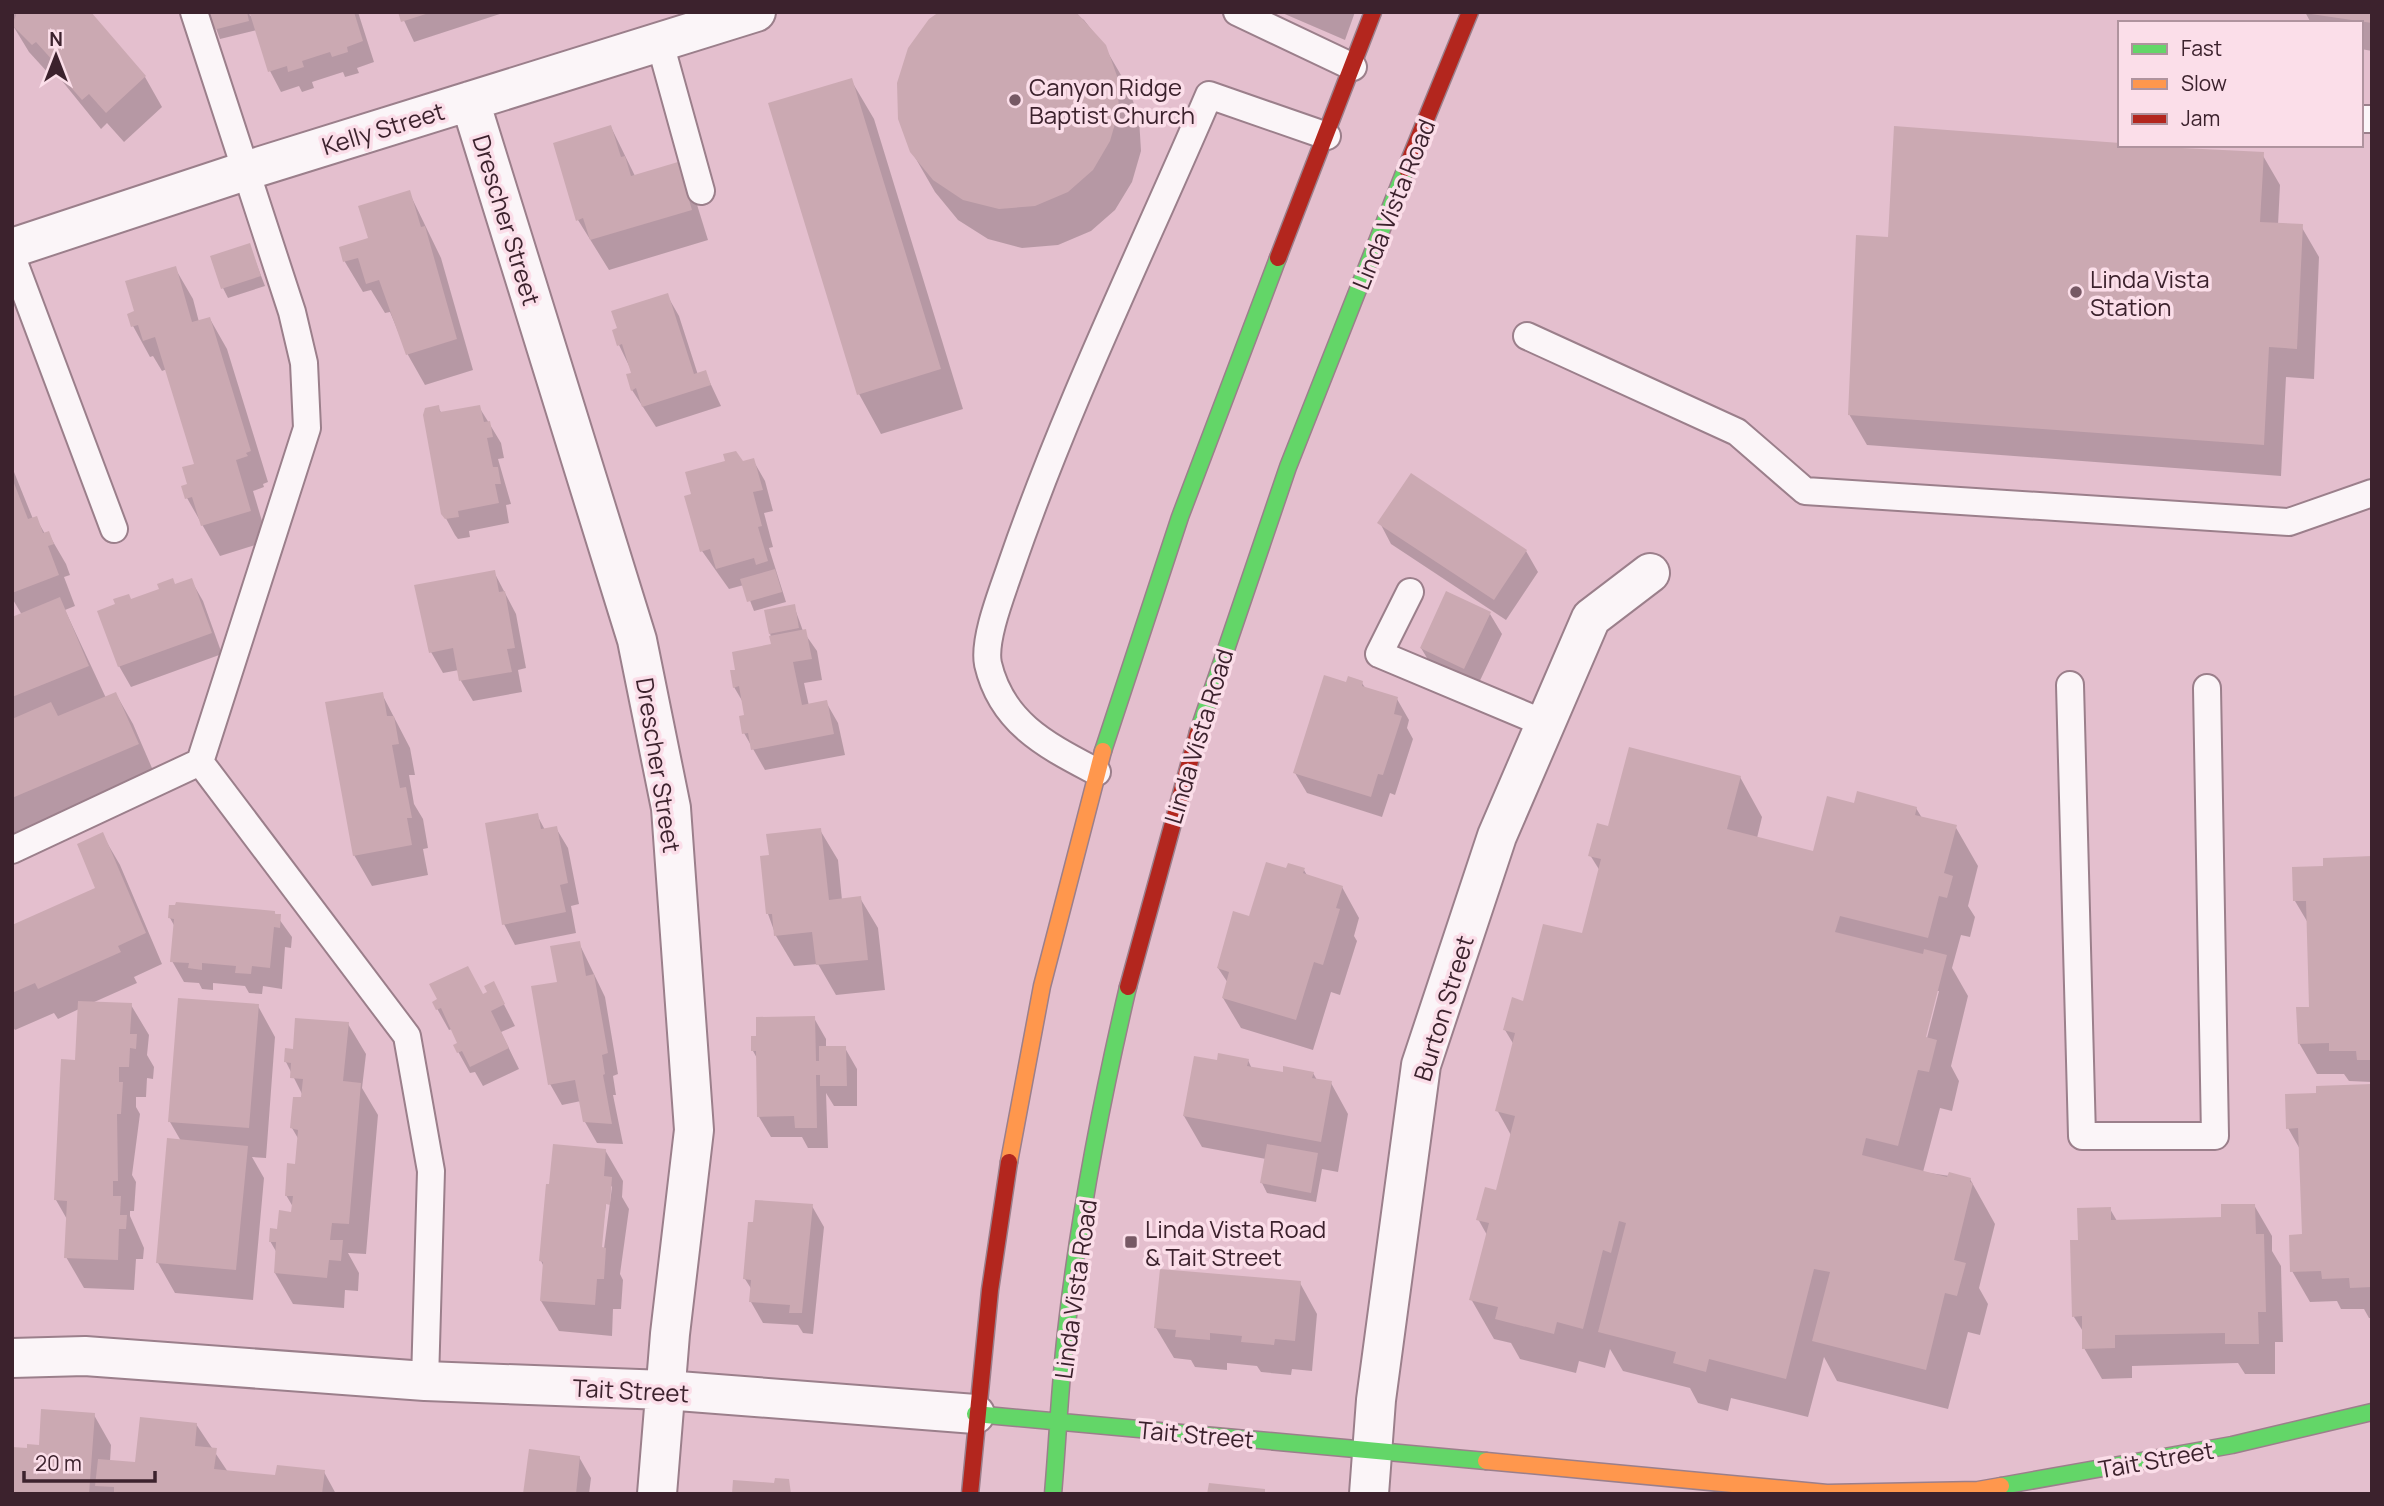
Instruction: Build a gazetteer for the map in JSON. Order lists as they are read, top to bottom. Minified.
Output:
{"streets":{"main road":["Linda Vista Road","Tait Street"],"street":["Kelly Street","Drescher Street","Burton Street"]},"crossings":[["Kelly Street","Drescher Street"],["Linda Vista Road","Tait Street"],["Drescher Street","Tait Street"],["Burton Street","Tait Street"]],"places":{"other":["Canyon Ridge Baptist Church","Linda Vista Station"],"transit":["Linda Vista Road & Tait Street"]},"legend":["Fast","Slow","Jam"],"scale_bar":"20 m","north":"top"}
